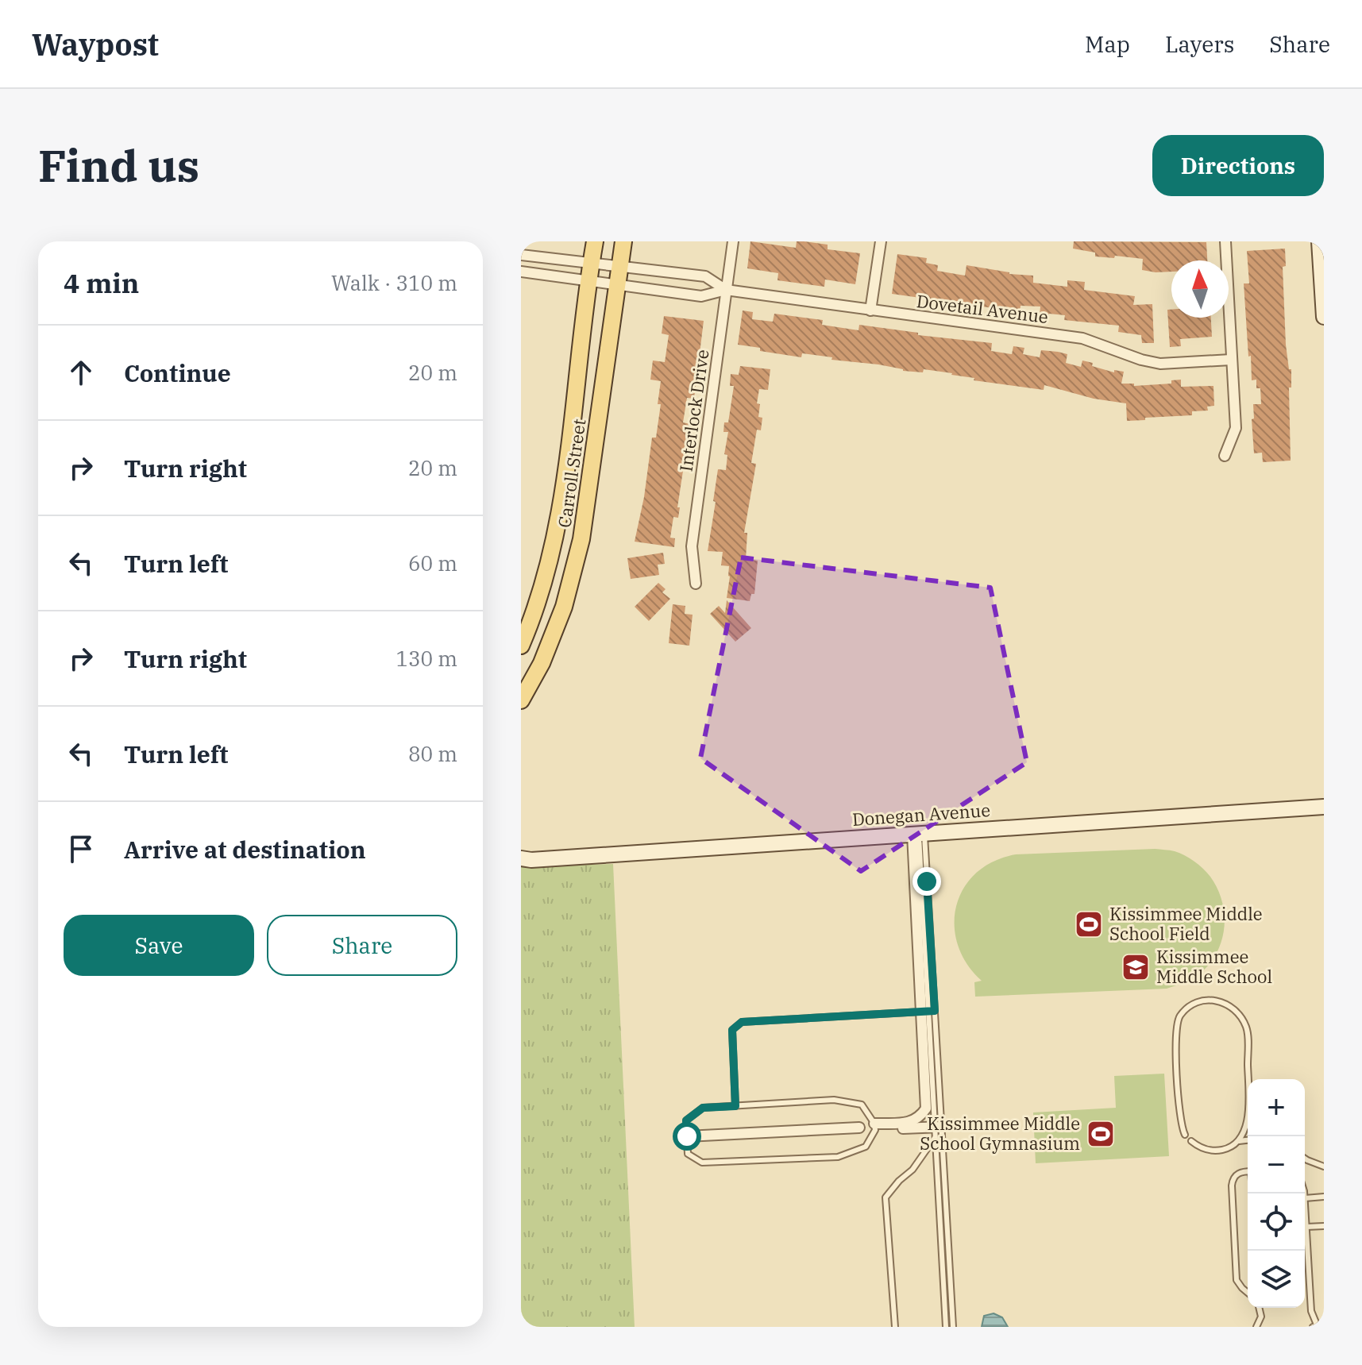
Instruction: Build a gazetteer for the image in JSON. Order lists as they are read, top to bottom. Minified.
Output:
{"streets":{"main road":["Carroll Street"],"street":["Dovetail Avenue","Interlock Drive","Donegan Avenue"]},"crossings":[["Dovetail Avenue","Interlock Drive"],["Dovetail Avenue","Carroll Street"]],"places":{"sports":["Kissimmee Middle School Field","Kissimmee Middle School Gymnasium"],"school or university":["Kissimmee Middle School"]},"north":"top","page":{"header":"Waypost","nav":["Map","Layers","Share"],"buttons":["Directions",["Save","Share"]],"title":"Find us","heading":["4 min","Walk · 310 m"],"list":[["Continue","20 m"],["Turn right","20 m"],["Turn left","60 m"],["Turn right","130 m"],["Turn left","80 m"],"Arrive at destination"],"map_buttons":["+","−"]}}
